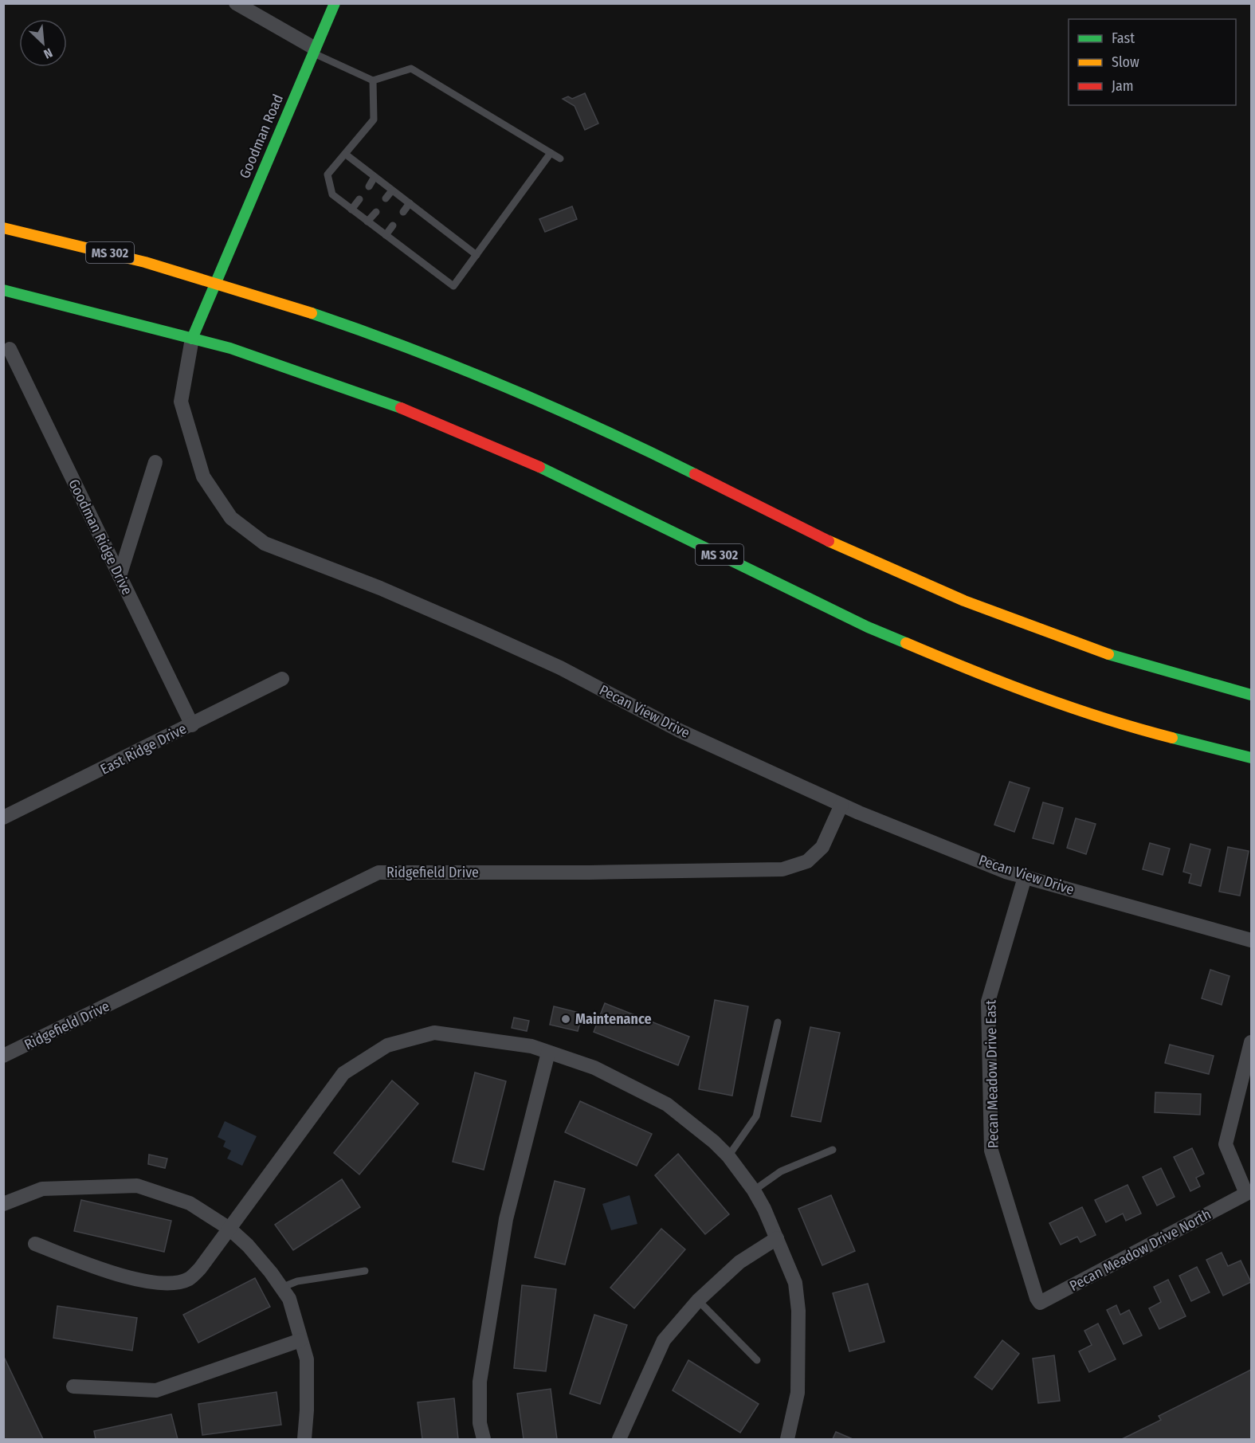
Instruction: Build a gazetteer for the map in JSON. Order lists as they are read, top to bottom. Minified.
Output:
{"streets":{"main road":["Goodman Road","MS 302"],"street":["Goodman Ridge Drive","Pecan View Drive","East Ridge Drive","Ridgefield Drive","Pecan Meadow Drive East","Pecan Meadow Drive North"]},"crossings":[["Goodman Road","MS 302"],["Goodman Road","Pecan View Drive"],["MS 302","Pecan View Drive"],["Goodman Ridge Drive","East Ridge Drive"],["Pecan View Drive","Ridgefield Drive"],["Pecan View Drive","Pecan Meadow Drive East"],["Pecan Meadow Drive East","Pecan Meadow Drive North"]],"places":["Maintenance"],"legend":["Fast","Slow","Jam"],"north":"bottom right"}
